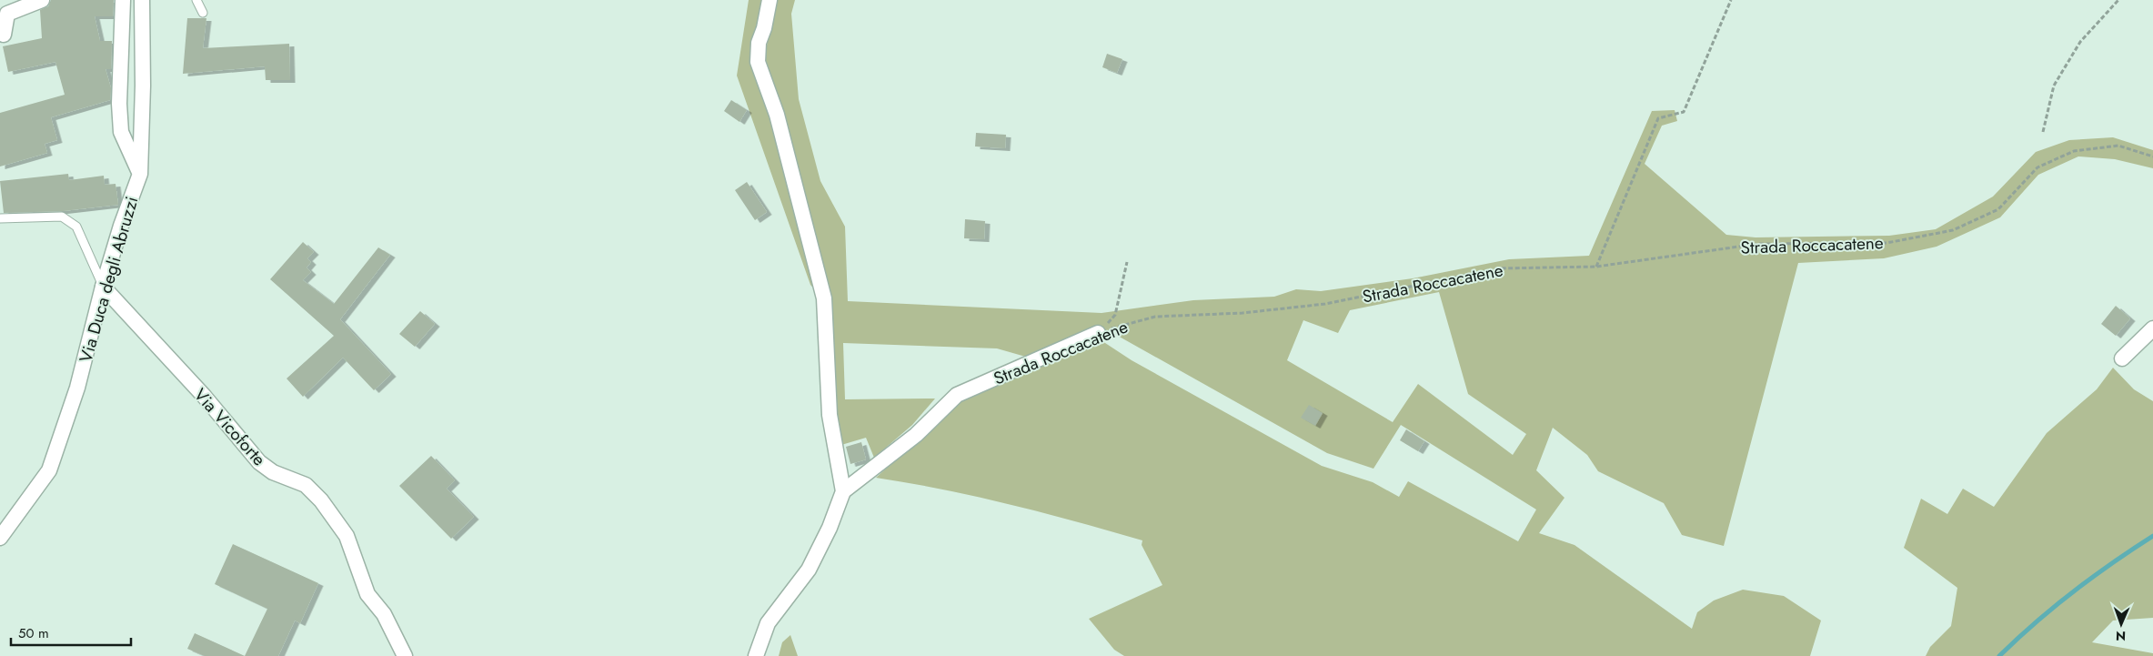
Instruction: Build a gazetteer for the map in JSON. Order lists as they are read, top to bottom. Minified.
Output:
{"streets":{"street":["Strada Roccacatene","Via Duca degli Abruzzi","Via Vicoforte"]},"crossings":[["Via Duca degli Abruzzi","Via Vicoforte"]],"scale_bar":"50 m","north":"bottom"}
